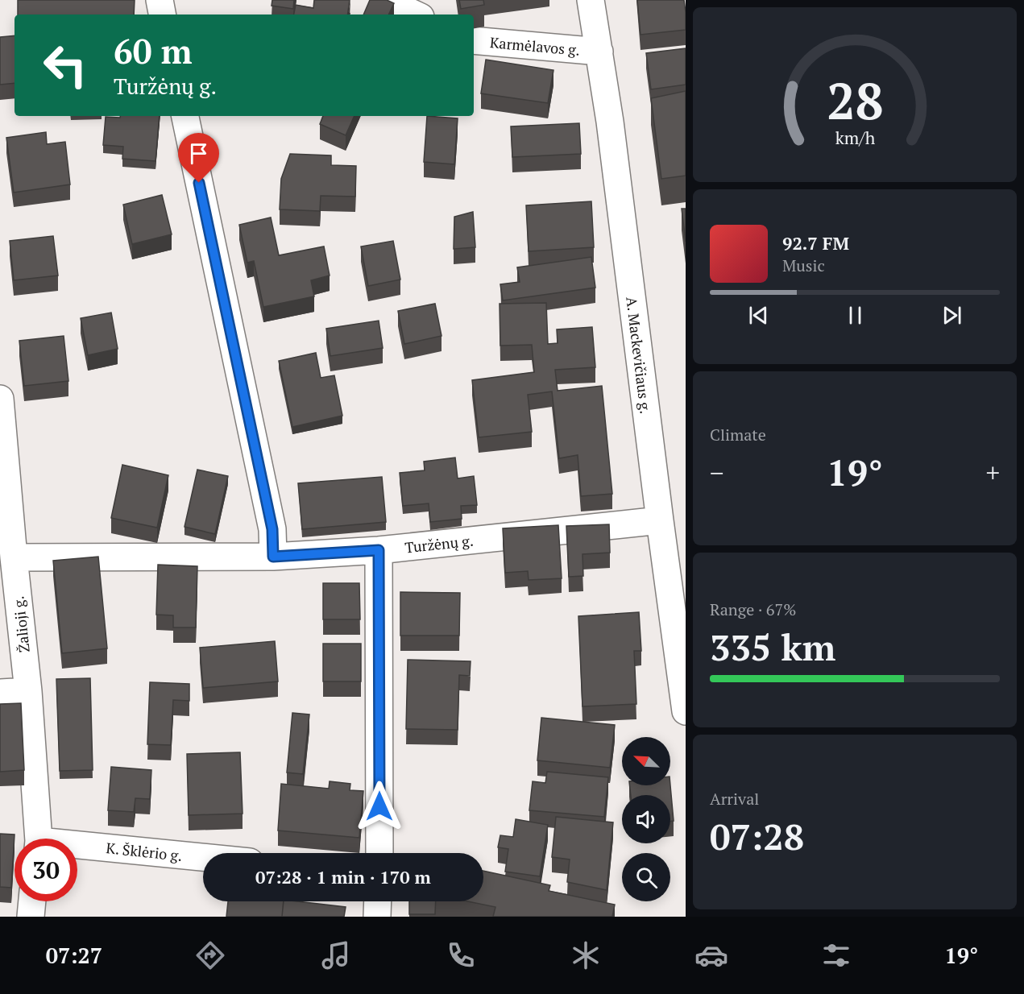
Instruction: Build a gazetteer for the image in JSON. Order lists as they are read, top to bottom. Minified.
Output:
{"streets":{"street":["Karmėlavos g.","A. Mackevičiaus g.","Turžėnų g.","Žalioji g.","K. Šklėrio g."]},"crossings":[["Karmėlavos g.","A. Mackevičiaus g."],["A. Mackevičiaus g.","Turžėnų g."],["Turžėnų g.","Žalioji g."]],"north":"top left","page":{"turn":["60 m","Turžėnų g."],"song":["92.7 FM","Music"],"tile":["Climate",["Range · 67%","335 km"],["Arrival","07:28"]],"heat":["−","19°","+"],"limit":"30","trip":"07:28 · 1 min · 170 m","tabs":["07:27","19°"],"gauge":["28","km/h"]}}
